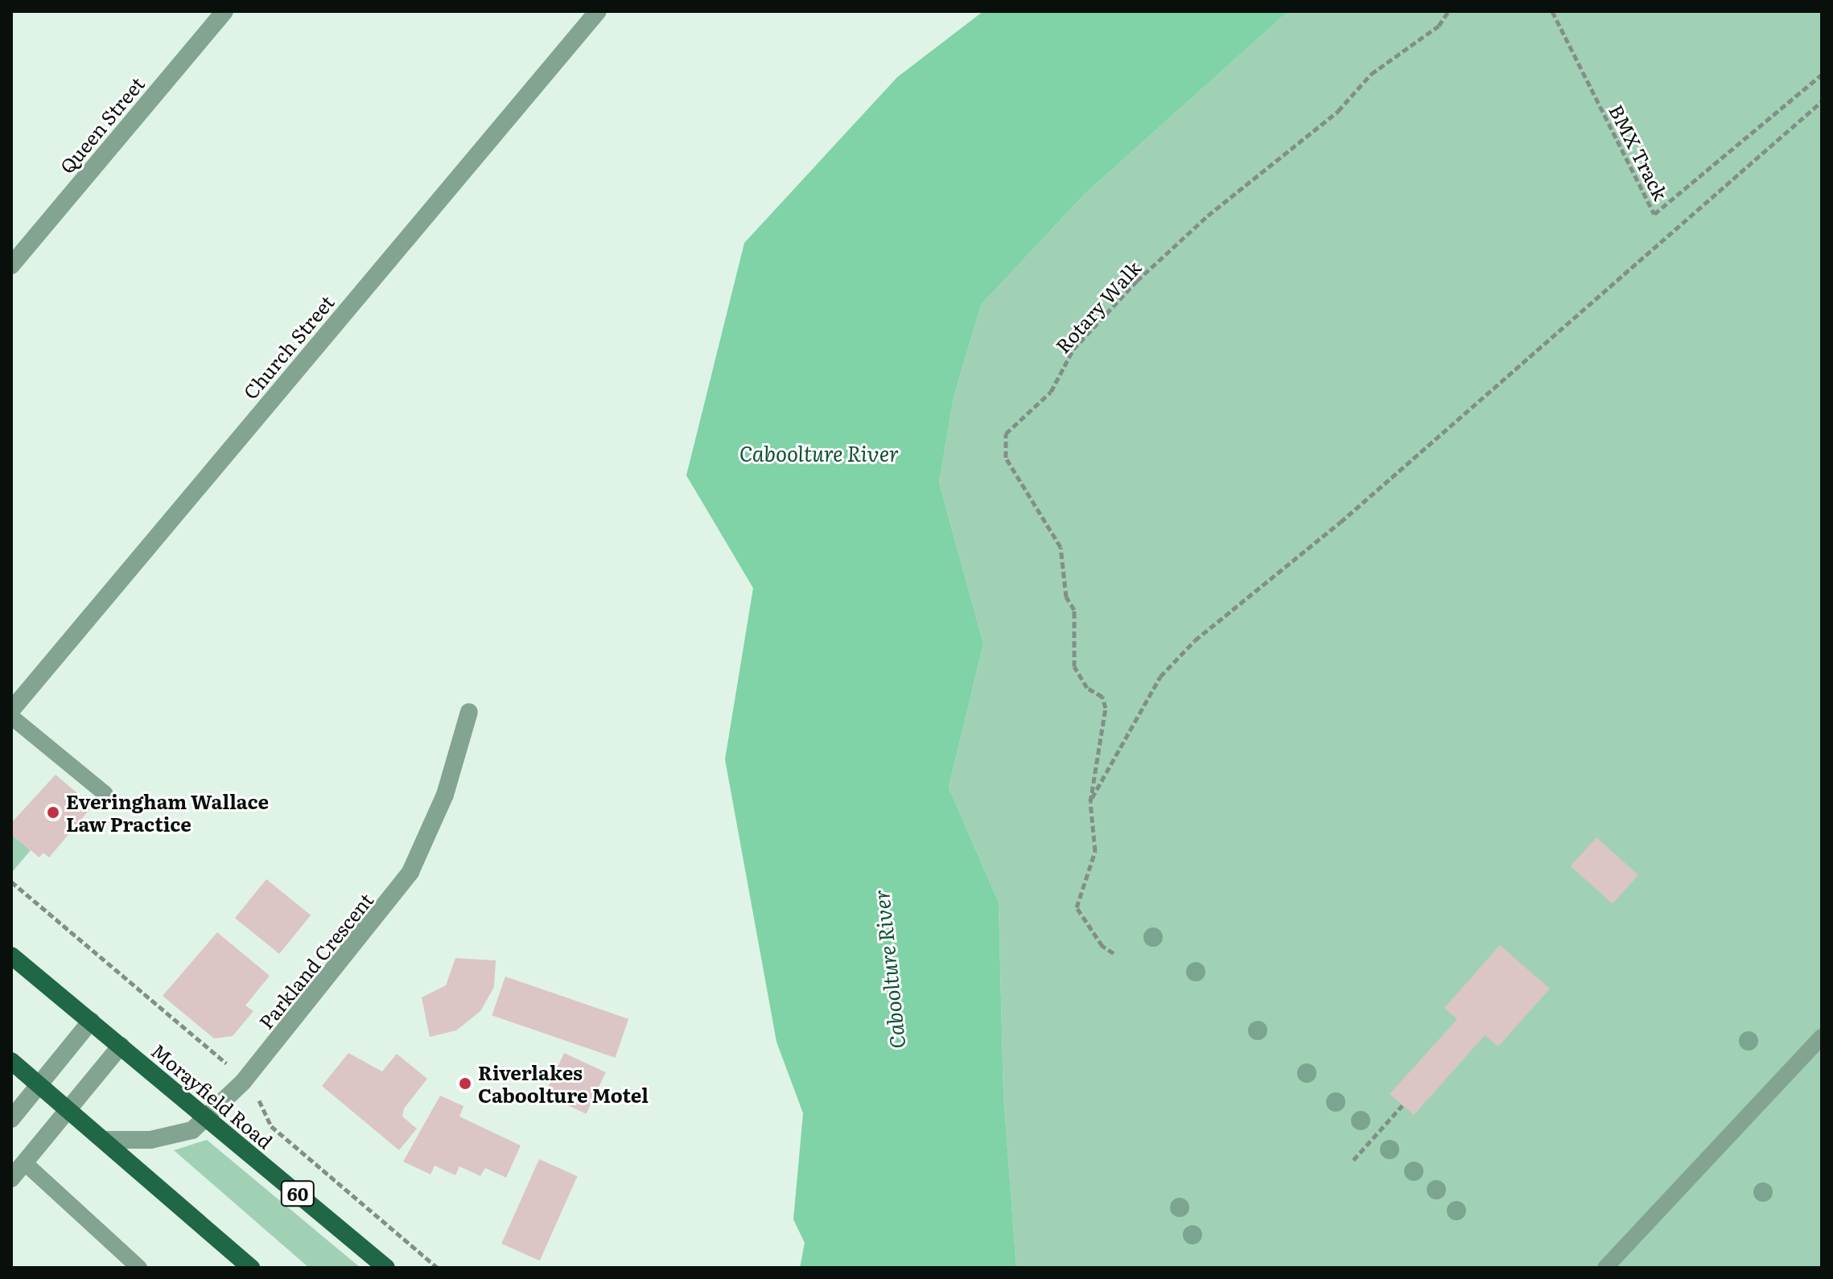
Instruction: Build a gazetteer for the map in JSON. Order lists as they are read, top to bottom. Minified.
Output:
{"streets":{"main road":["Morayfield Road","60"],"street":["Queen Street","Church Street","Parkland Crescent"],"path":["BMX Track","Rotary Walk"]},"crossings":[["Parkland Crescent","Morayfield Road"]],"water":["Caboolture River"],"places":["Everingham Wallace Law Practice","Riverlakes Caboolture Motel"]}
